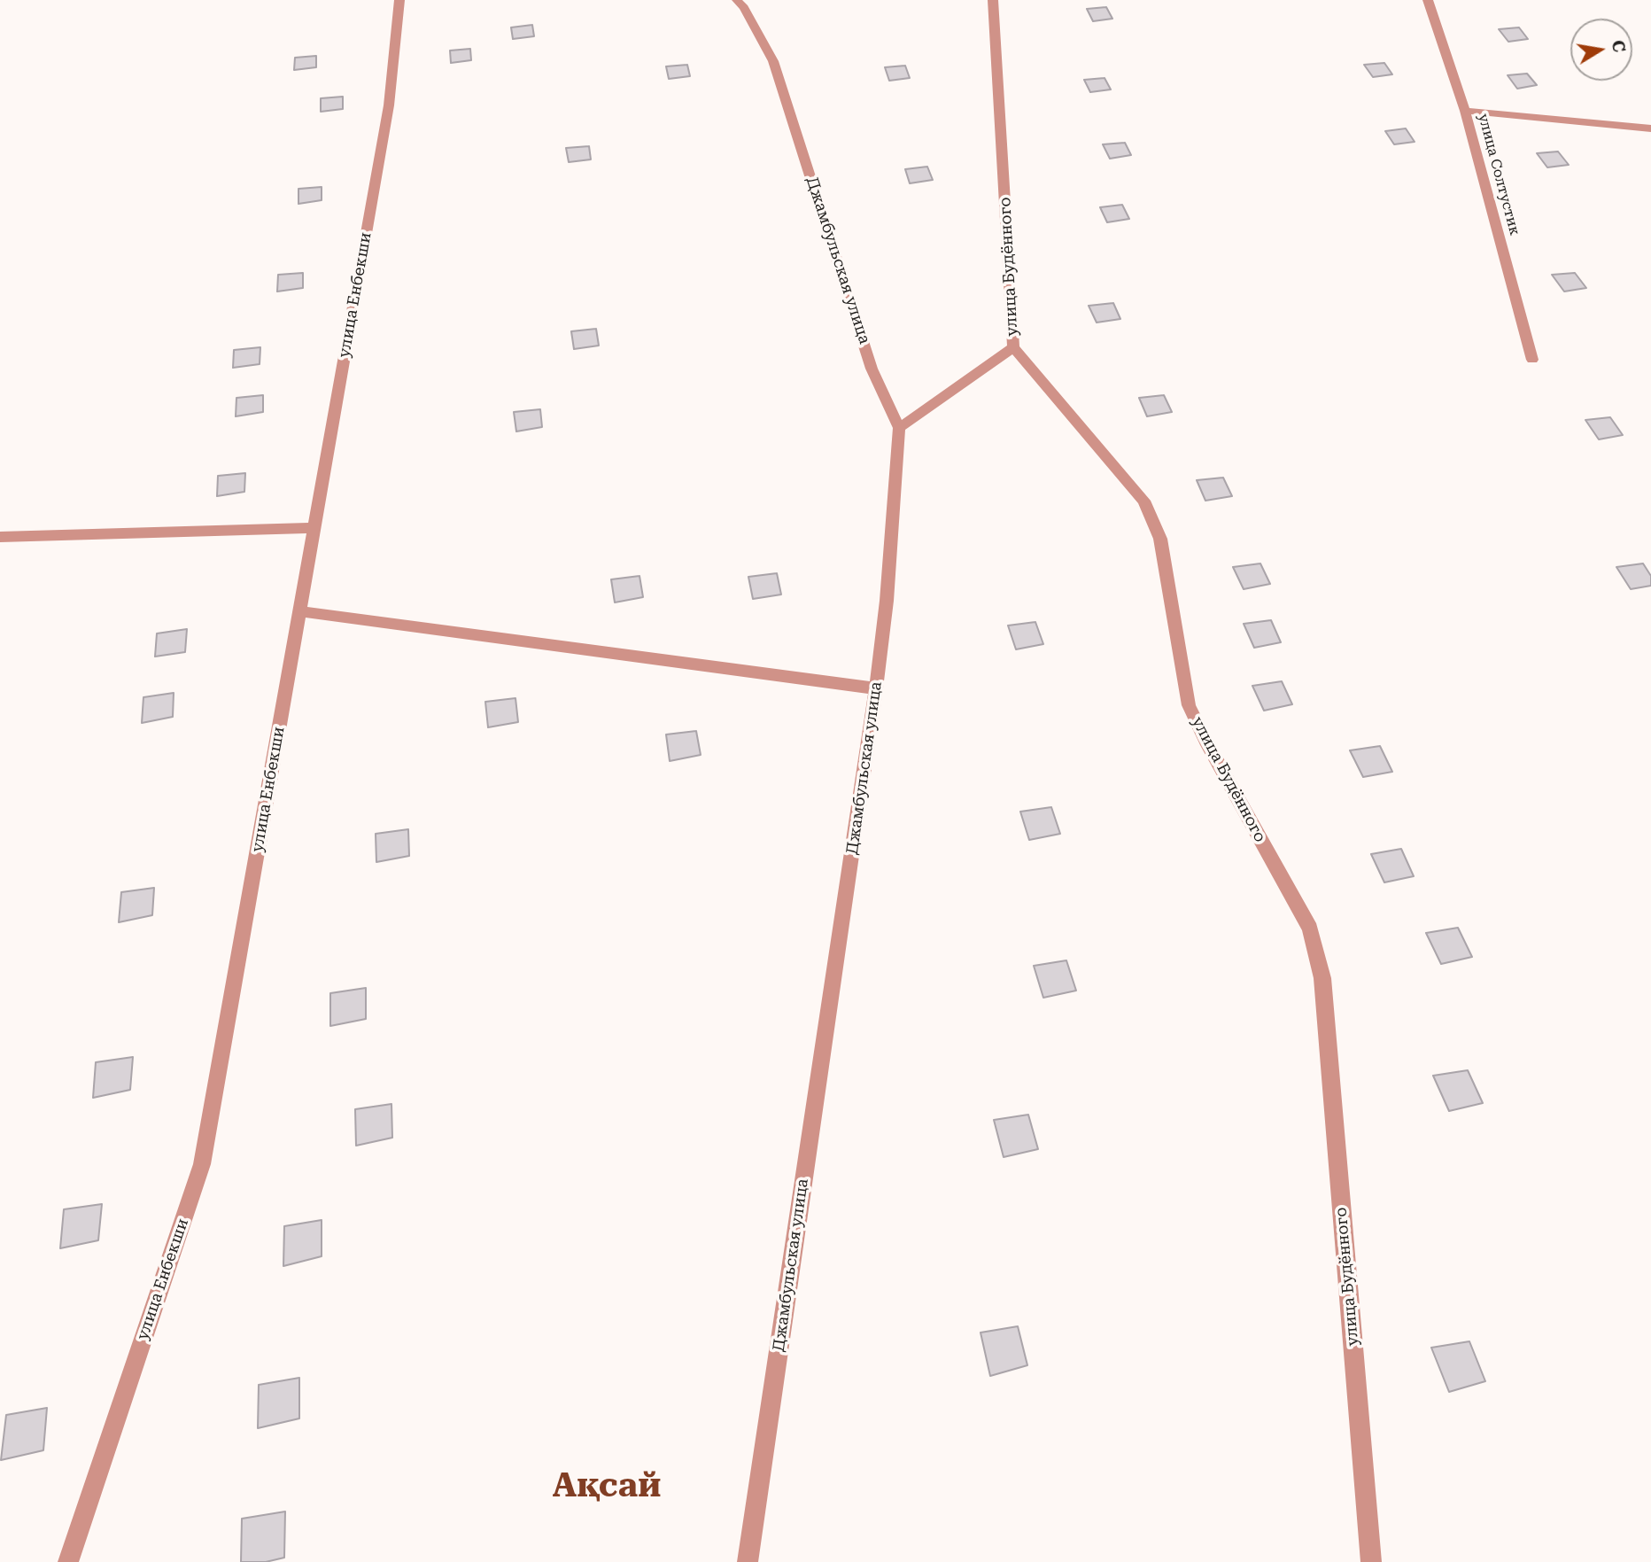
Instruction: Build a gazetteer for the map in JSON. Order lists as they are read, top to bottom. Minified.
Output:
{"streets":{"street":["улица Солтустик","Джамбульская улица","улица Будённого","улица Енбекши"]},"districts":["Ақсай"],"north":"right"}
